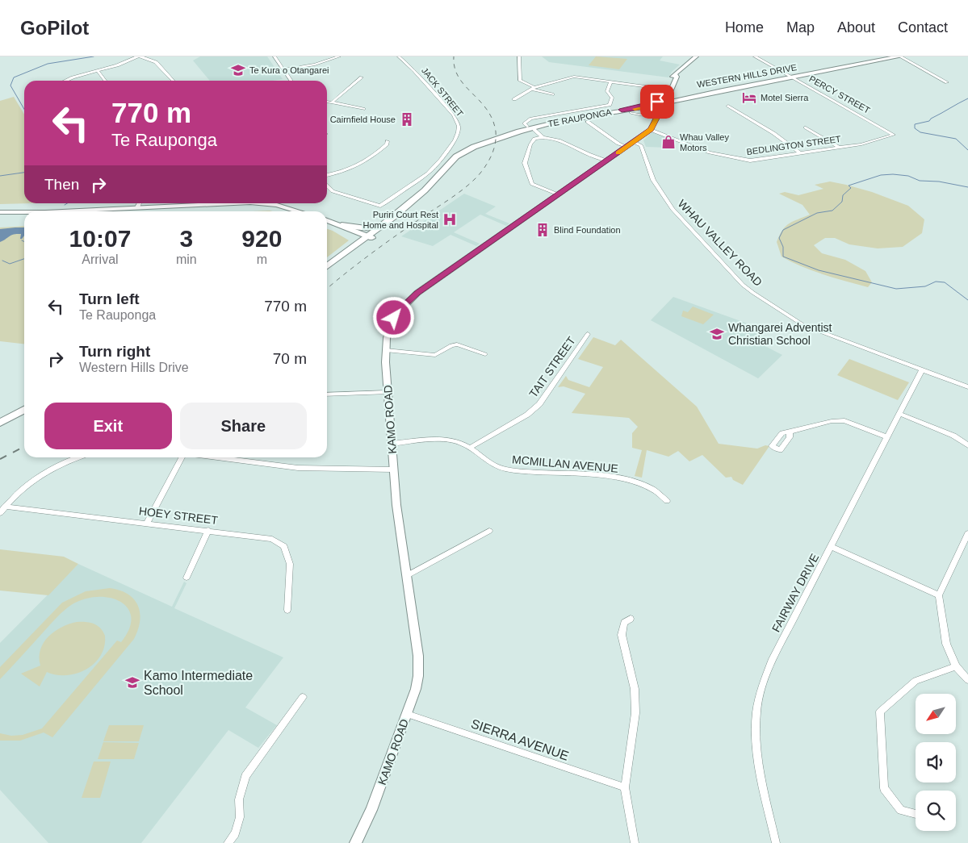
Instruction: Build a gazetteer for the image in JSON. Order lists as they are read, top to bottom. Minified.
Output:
{"streets":{"highway":["WESTERN HILLS DRIVE","TE RAUPONGA"],"main road":["KAMO ROAD"],"street":["JACK STREET","PERCY STREET","BEDLINGTON STREET","WHAU VALLEY ROAD","TAIT STREET","MCMILLAN AVENUE","HOEY STREET","FAIRWAY DRIVE","SIERRA AVENUE"]},"crossings":[["WESTERN HILLS DRIVE","PERCY STREET"],["WESTERN HILLS DRIVE","TE RAUPONGA"],["WESTERN HILLS DRIVE","KAMO ROAD"],["PERCY STREET","BEDLINGTON STREET"],["TE RAUPONGA","KAMO ROAD"],["BEDLINGTON STREET","KAMO ROAD"],["WHAU VALLEY ROAD","KAMO ROAD"],["WHAU VALLEY ROAD","FAIRWAY DRIVE"],["TAIT STREET","MCMILLAN AVENUE"],["KAMO ROAD","MCMILLAN AVENUE"],["KAMO ROAD","SIERRA AVENUE"]],"places":{"school or university":["Te Kura o Otangarei","Whangarei Adventist Christian School","Kamo Intermediate School"],"hotel":["Motel Sierra"],"building":["Cairnfield House","Blind Foundation"],"shop":["Whau Valley Motors"],"hospital":["Puriri Court Rest Home and Hospital"]},"north":"bottom left","page":{"header":"GoPilot","nav":["Home","Map","About","Contact"],"turn":["770 m","Te Rauponga"],"then":"Then","eta":["10:07","Arrival","3","min","920","m"],"list":[{"name":"Turn left","note":"Te Rauponga","value":"770 m"},{"name":"Turn right","note":"Western Hills Drive","value":"70 m"}],"buttons":["Exit","Share"]}}
